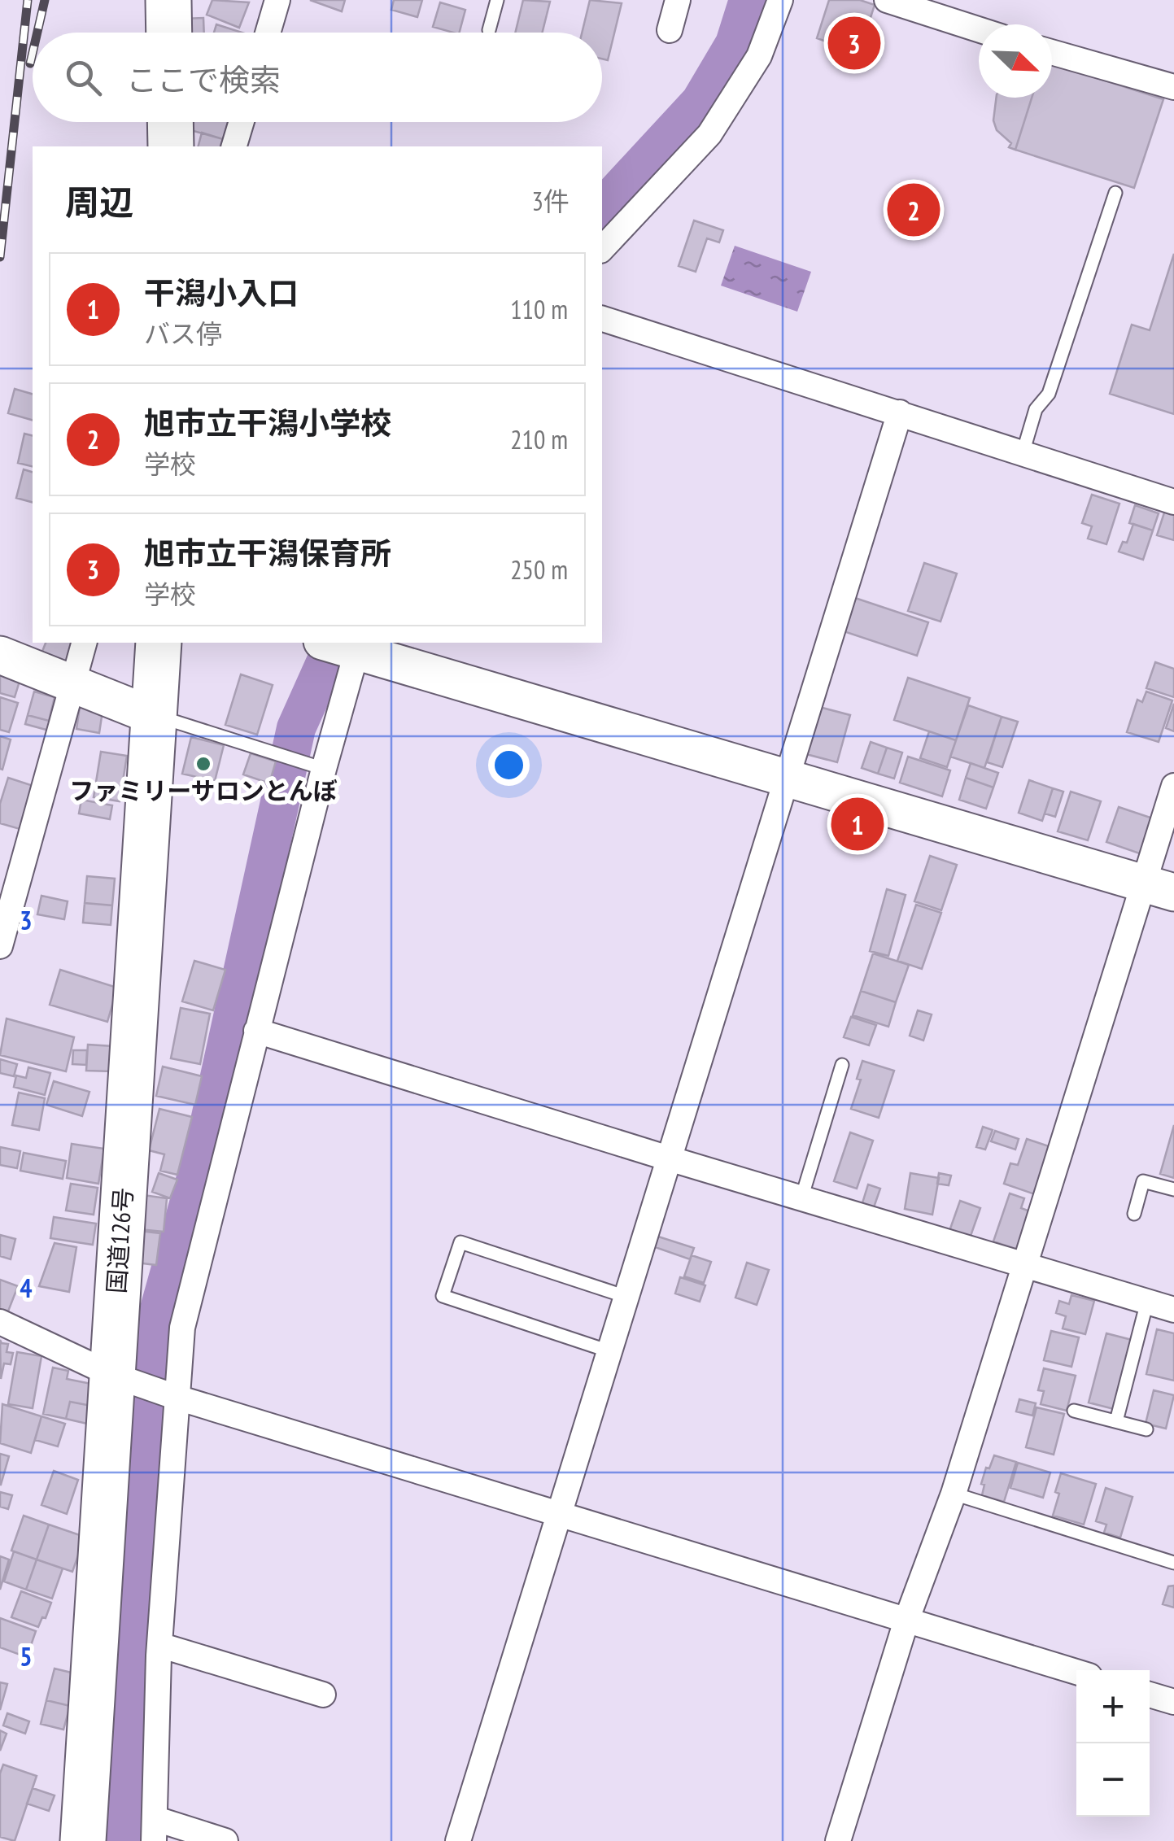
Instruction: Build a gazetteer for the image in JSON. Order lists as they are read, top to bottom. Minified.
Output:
{"streets":{"highway":["国道126号"]},"places":["ファミリーサロンとんぼ"],"north":"bottom right","page":{"pins":["3","2","1"],"search":"ここで検索","heading":["周辺","3件"],"list":[{"mark":"1","name":"干潟小入口","note":"バス停","value":"110 m"},{"mark":"2","name":"旭市立干潟小学校","note":"学校","value":"210 m"},{"mark":"3","name":"旭市立干潟保育所","note":"学校","value":"250 m"}],"map_buttons":["+","−"]},"grid":{"rows":["3","4","5"]}}
